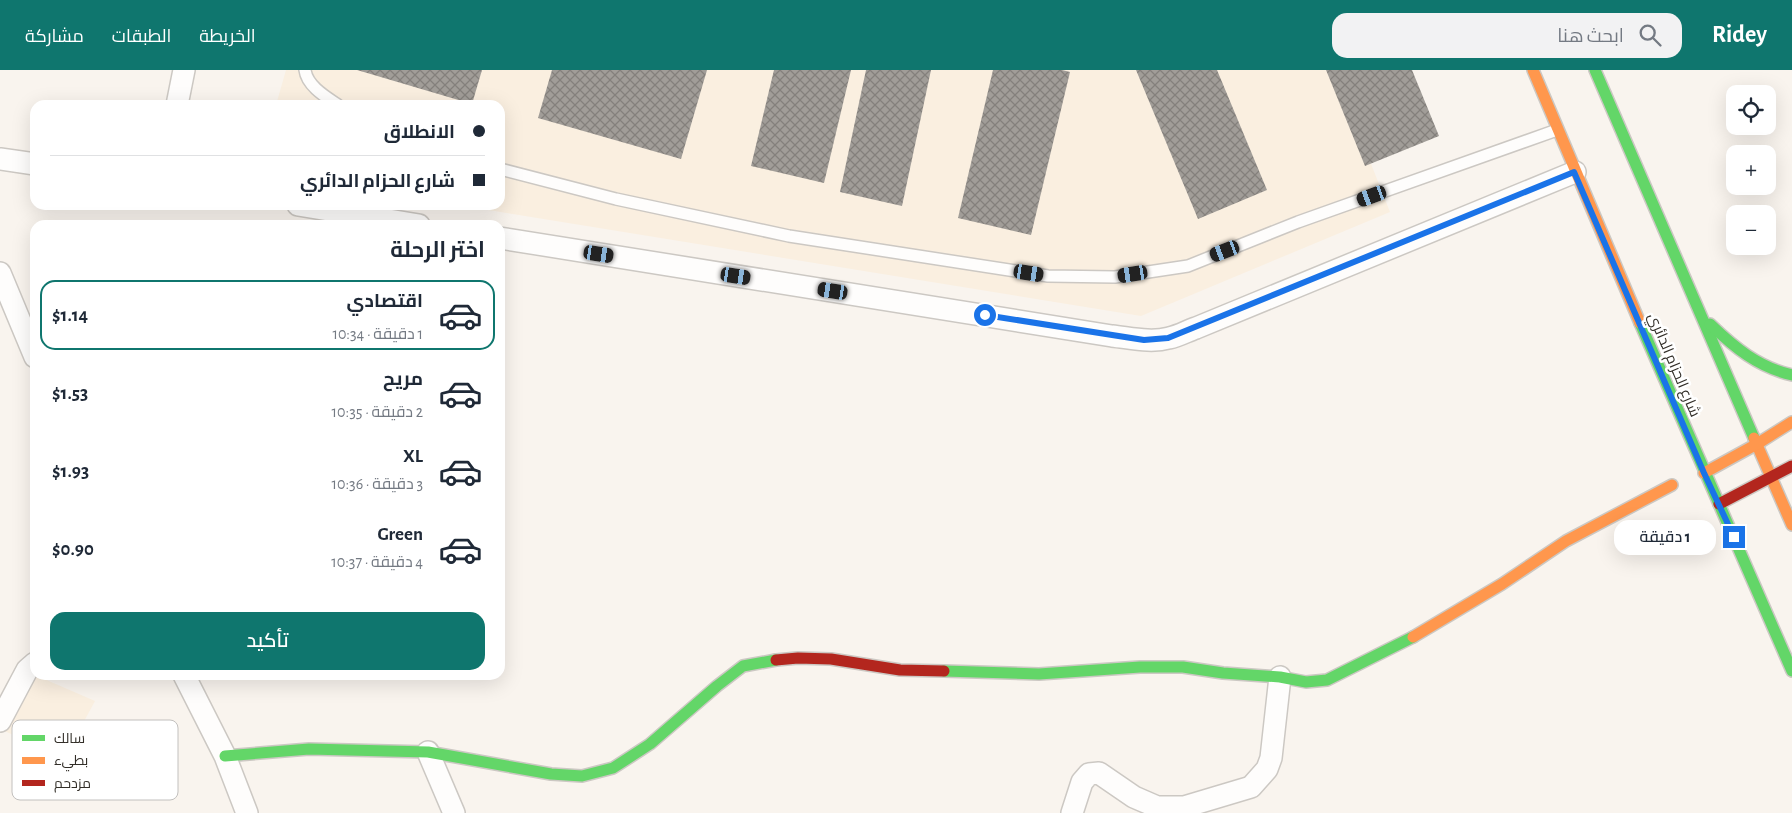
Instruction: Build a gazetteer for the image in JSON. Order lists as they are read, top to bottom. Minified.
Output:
{"streets":{"street":["شارع الحزام الدائري"]},"legend":["سالك","بطيء","مزدحم"],"page":{"header":"Ridey","search":"ابحث هنا","nav":["الخريطة","الطبقات","مشاركة"],"map_buttons":["+","−"],"banner":["الانطلاق","شارع الحزام الدائري"],"heading":"اختر الرحلة","list":[{"name":"اقتصادي","note":"1 دقيقة · 10:34","value":"$1.14"},{"name":"مريح","note":"2 دقيقة · 10:35","value":"$1.53"},{"name":"XL","note":"3 دقيقة · 10:36","value":"$1.93"},{"name":"Green","note":"4 دقيقة · 10:37","value":"$0.90"}],"bubble":"1 دقيقة","buttons":"تأكيد"}}
